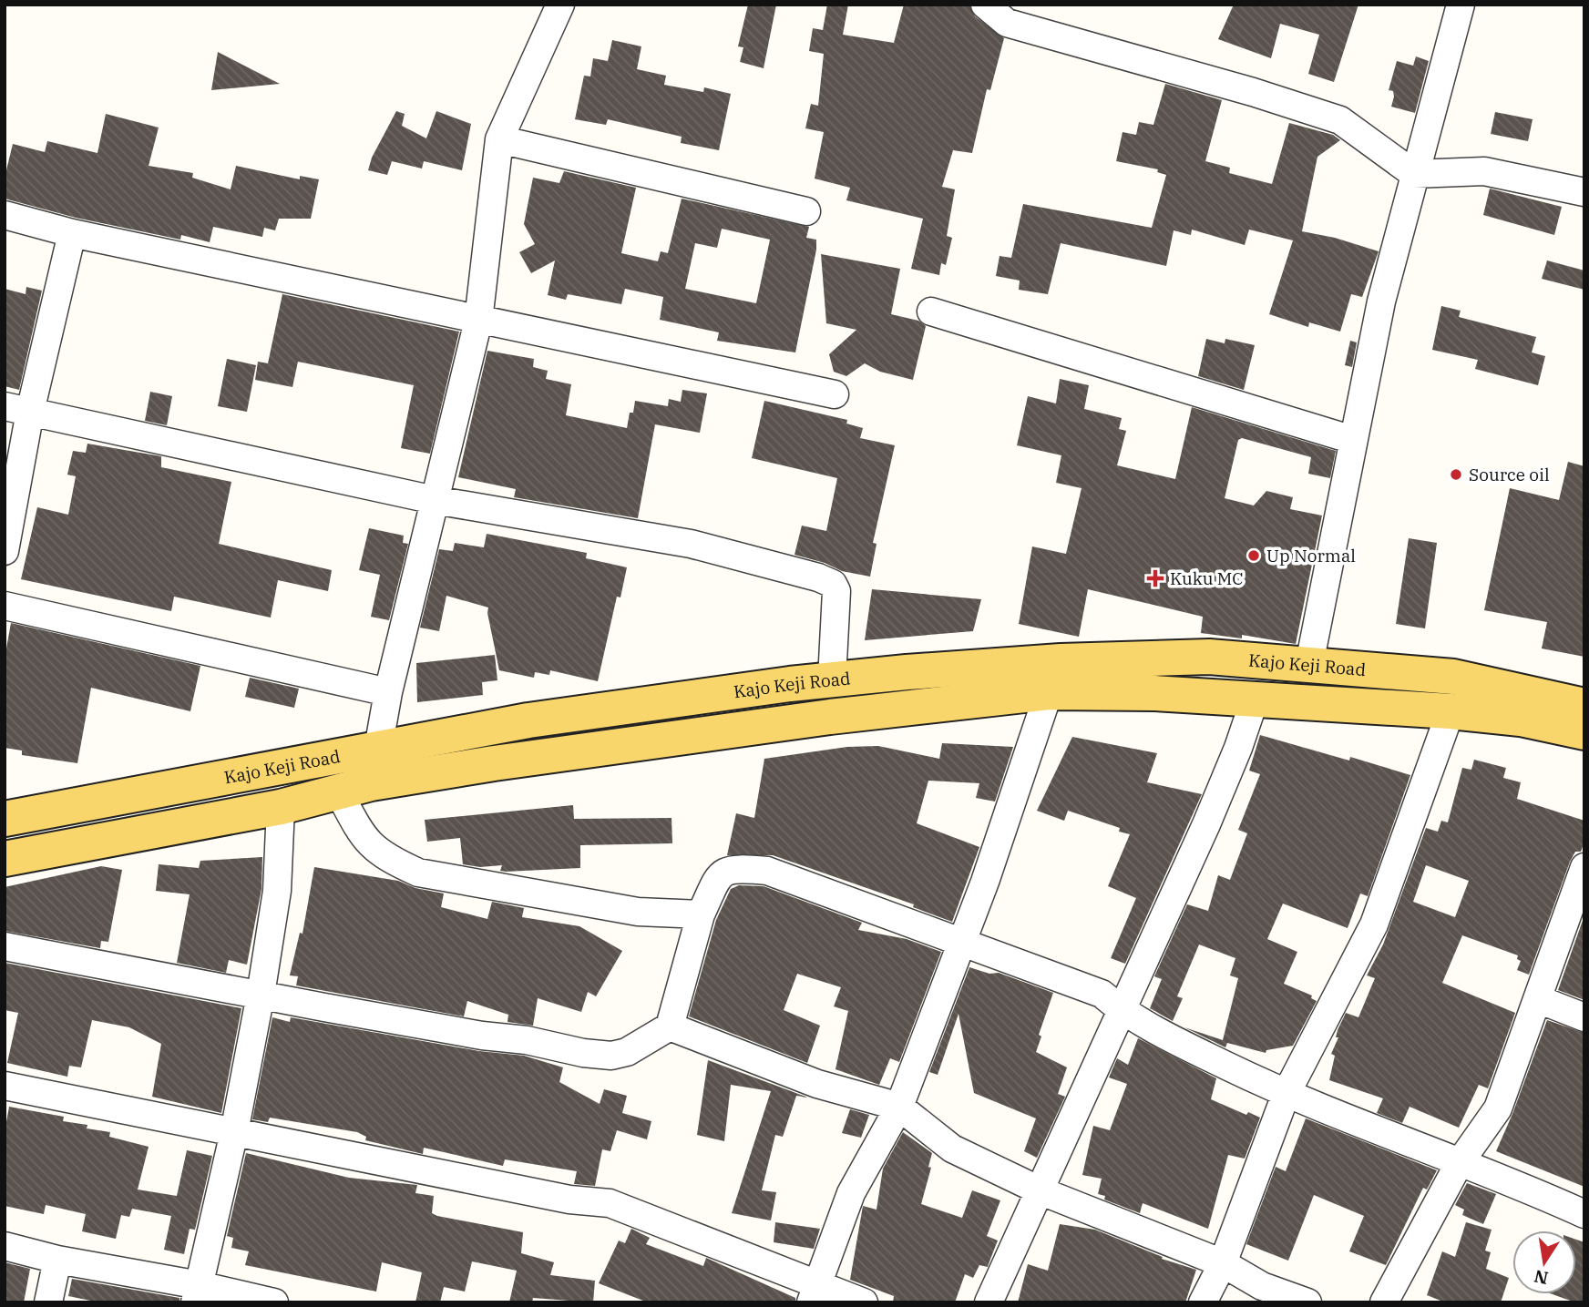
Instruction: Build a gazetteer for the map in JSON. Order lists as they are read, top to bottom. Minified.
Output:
{"streets":{"main road":["Kajo Keji Road"]},"places":{"other":["Source oil","Up Normal"],"health":["Kuku MC"]},"north":"bottom"}
